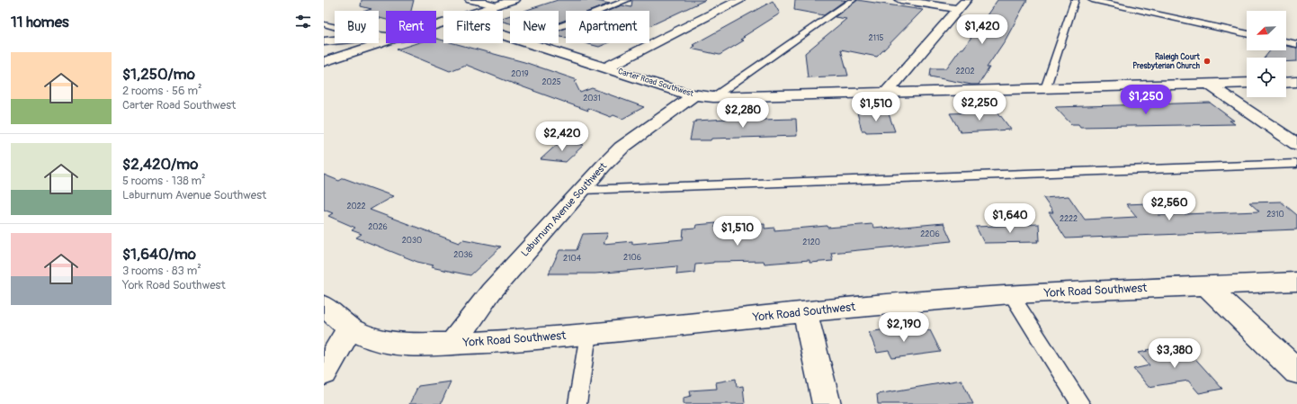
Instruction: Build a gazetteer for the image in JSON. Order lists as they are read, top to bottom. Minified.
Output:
{"streets":{"street":["Carter Road Southwest","Laburnum Avenue Southwest","York Road Southwest"]},"crossings":[["Carter Road Southwest","Laburnum Avenue Southwest"],["Laburnum Avenue Southwest","York Road Southwest"]],"places":["Raleigh Court Presbyterian Church"],"house_numbers":["2115","2202","2019","2025","2031","2022","2310","2222","2026","2206","2030","2120","2036","2106","2104"],"north":"bottom left","page":{"heading":"11 homes","chip":["Buy","Rent","Filters","New","Apartment"],"price":["$1,420","$1,250","$2,250","$1,510","$2,280","$2,420","$2,560","$1,640","$1,510","$2,190","$3,380"],"list":[{"name":"$1,250/mo","note":"2 rooms · 56 m² · Carter Road Southwest"},{"name":"$2,420/mo","note":"5 rooms · 138 m² · Laburnum Avenue Southwest"},{"name":"$1,640/mo","note":"3 rooms · 83 m² · York Road Southwest"}]}}
